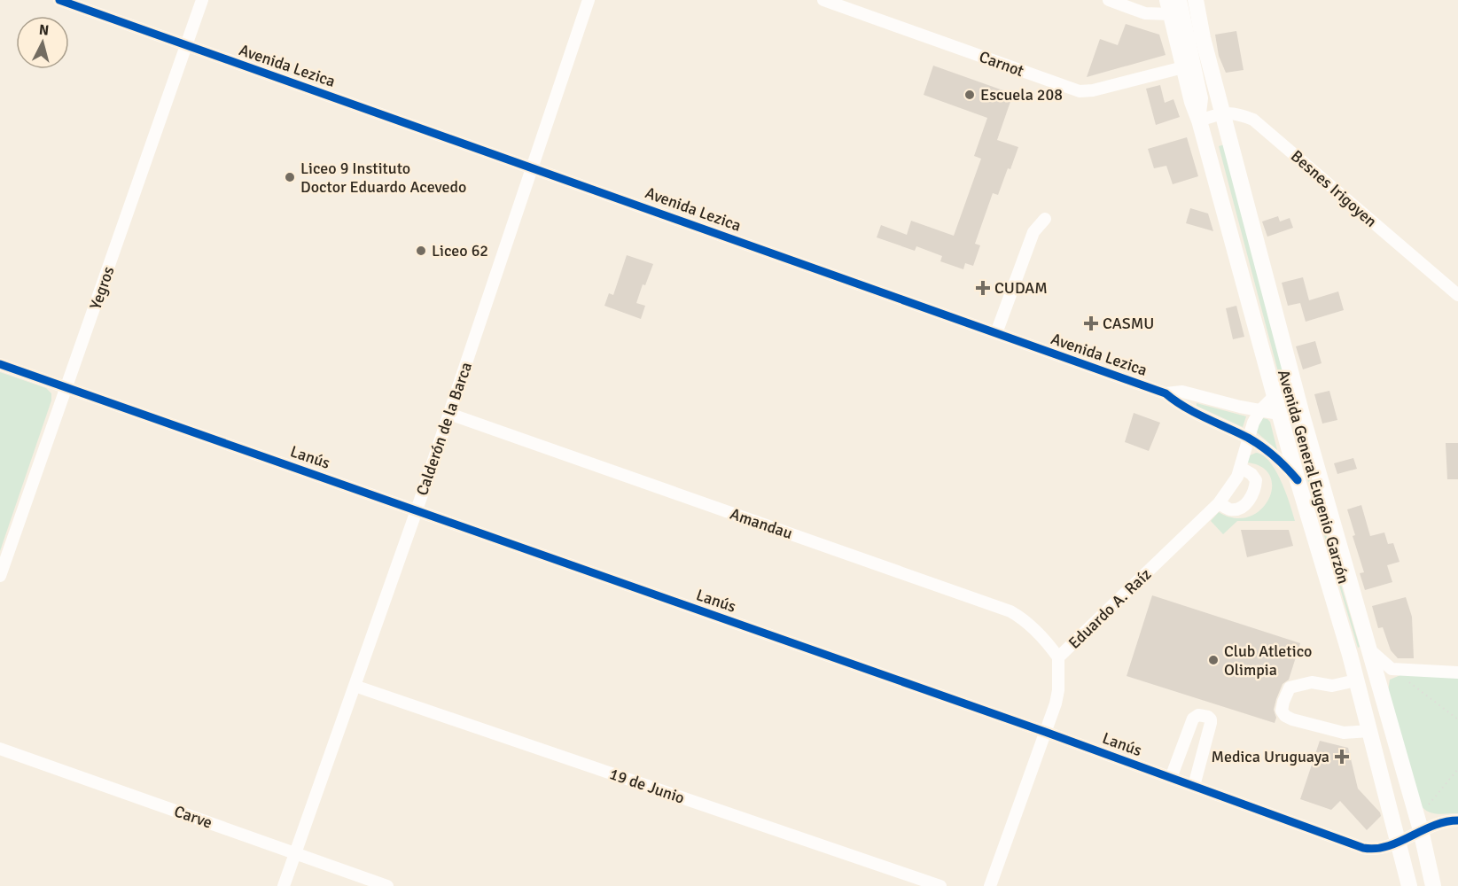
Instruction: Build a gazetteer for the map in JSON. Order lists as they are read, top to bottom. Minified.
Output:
{"streets":{"main road":["Avenida General Eugenio Garzón"],"street":["Carnot","Avenida Lezica","Besnes Irigoyen","Yegros","Calderón de la Barca","Lanús","Amandau","Eduardo A. Raíz","19 de Junio","Carve"]},"crossings":[["Carnot","Avenida General Eugenio Garzón"],["Avenida Lezica","Yegros"],["Avenida Lezica","Calderón de la Barca"],["Avenida Lezica","Avenida General Eugenio Garzón"],["Avenida Lezica","Eduardo A. Raíz"],["Besnes Irigoyen","Avenida General Eugenio Garzón"],["Yegros","Lanús"],["Calderón de la Barca","Lanús"],["Calderón de la Barca","Amandau"],["Calderón de la Barca","19 de Junio"],["Calderón de la Barca","Carve"],["Lanús","Avenida General Eugenio Garzón"],["Lanús","Eduardo A. Raíz"],["Avenida General Eugenio Garzón","Eduardo A. Raíz"],["Amandau","Eduardo A. Raíz"]],"places":{"other":["Escuela 208","Liceo 9 Instituto Doctor Eduardo Acevedo","Liceo 62","Club Atletico Olimpia"],"health":["CUDAM","CASMU","Medica Uruguaya"]},"north":"top"}
